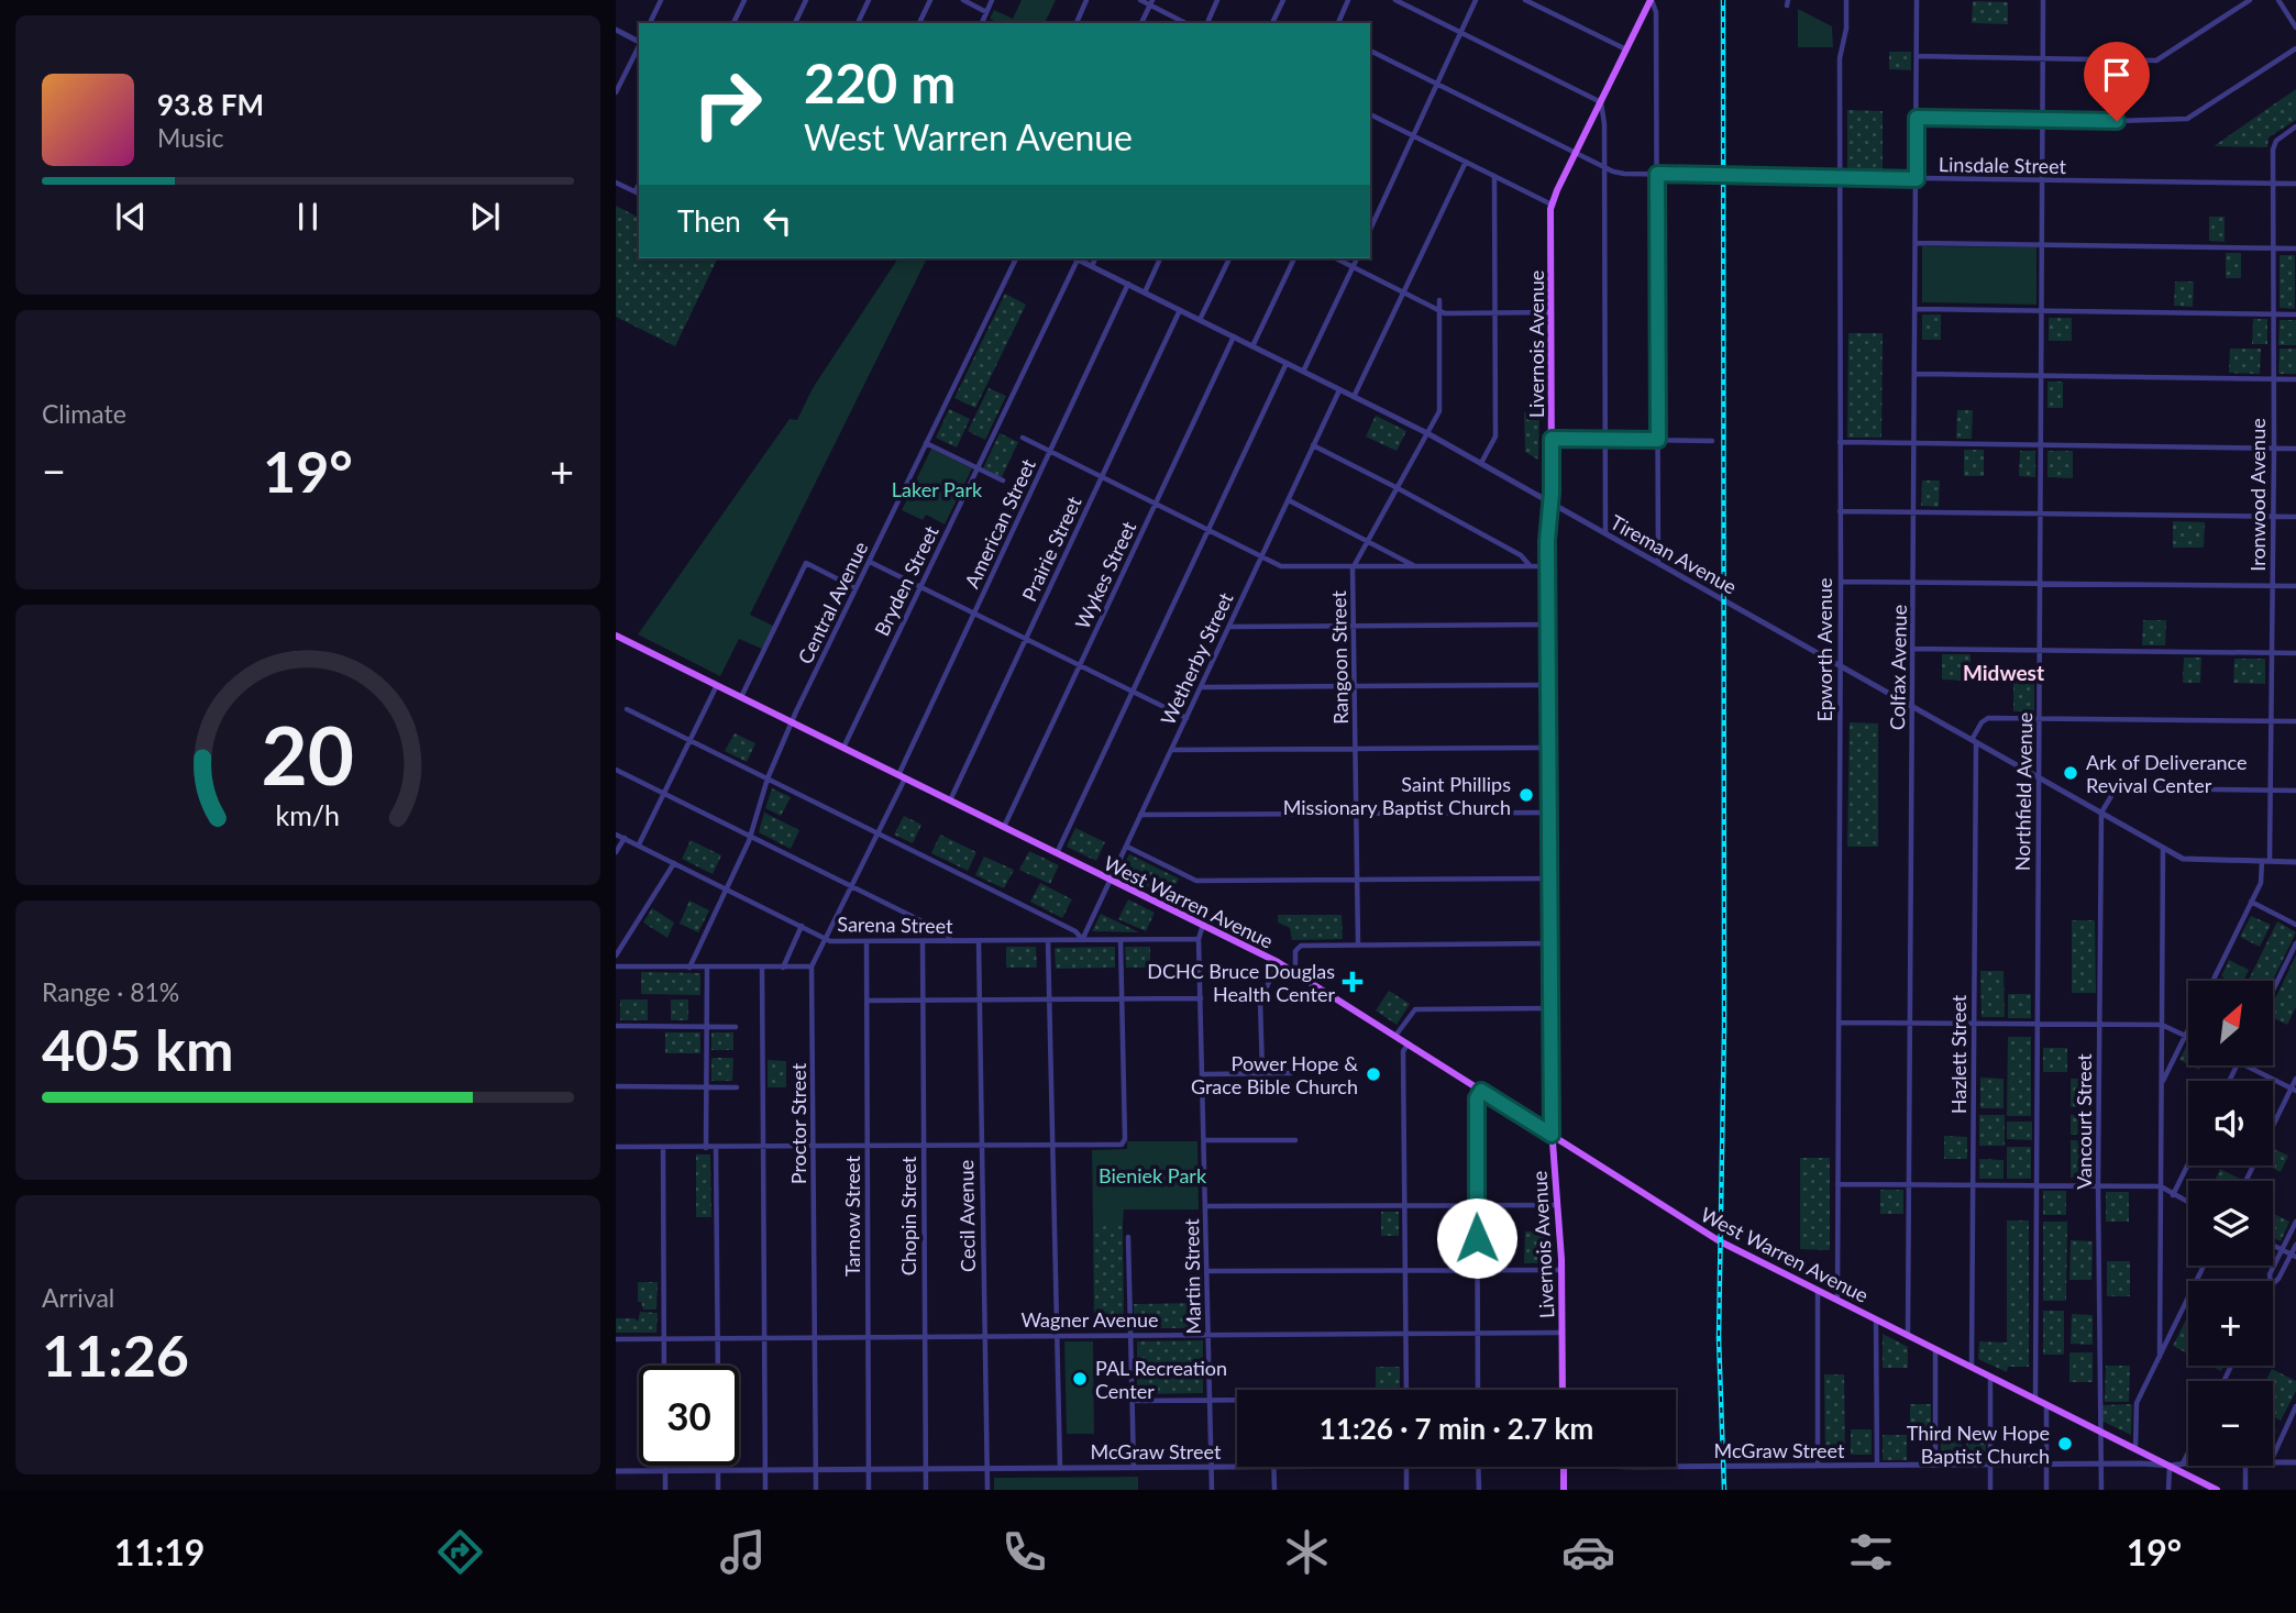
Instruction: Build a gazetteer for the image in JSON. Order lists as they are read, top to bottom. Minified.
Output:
{"streets":{"main road":["Livernois Avenue","West Warren Avenue"],"street":["Linsdale Street","Ironwood Avenue","American Street","Prairie Street","Tireman Avenue","Wykes Street","Bryden Street","Central Avenue","Epworth Avenue","Rangoon Street","Wetherby Street","Colfax Avenue","Northfield Avenue","Sarena Street","Hazlett Street","Vancourt Street","Proctor Street","Tarnow Street","Chopin Street","Cecil Avenue","Martin Street","Wagner Avenue","McGraw Street"]},"crossings":[["Linsdale Street","Livernois Avenue"],["Linsdale Street","Ironwood Avenue"],["Linsdale Street","Epworth Avenue"],["Linsdale Street","Colfax Avenue"],["Linsdale Street","Northfield Avenue"],["Livernois Avenue","Tireman Avenue"],["Livernois Avenue","West Warren Avenue"],["Livernois Avenue","Wagner Avenue"],["Ironwood Avenue","Tireman Avenue"],["American Street","Tireman Avenue"],["American Street","West Warren Avenue"],["American Street","Proctor Street"],["Prairie Street","Tireman Avenue"],["Prairie Street","West Warren Avenue"],["Tireman Avenue","Wykes Street"],["Tireman Avenue","Epworth Avenue"],["Tireman Avenue","Rangoon Street"],["Tireman Avenue","Wetherby Street"],["Tireman Avenue","Colfax Avenue"],["Tireman Avenue","Northfield Avenue"],["Tireman Avenue","Hazlett Street"],["Tireman Avenue","Vancourt Street"],["Wykes Street","West Warren Avenue"],["Bryden Street","West Warren Avenue"],["Central Avenue","West Warren Avenue"],["Central Avenue","Sarena Street"],["Epworth Avenue","West Warren Avenue"],["Wetherby Street","West Warren Avenue"],["Wetherby Street","Sarena Street"],["Colfax Avenue","West Warren Avenue"],["Northfield Avenue","West Warren Avenue"],["West Warren Avenue","Hazlett Street"],["West Warren Avenue","Vancourt Street"],["West Warren Avenue","Proctor Street"],["West Warren Avenue","Martin Street"],["West Warren Avenue","McGraw Street"],["Sarena Street","Proctor Street"],["Sarena Street","Tarnow Street"],["Sarena Street","Chopin Street"],["Sarena Street","Cecil Avenue"],["Sarena Street","Martin Street"],["Vancourt Street","McGraw Street"],["Proctor Street","Wagner Avenue"],["Proctor Street","McGraw Street"],["Tarnow Street","Wagner Avenue"],["Tarnow Street","McGraw Street"],["Chopin Street","Wagner Avenue"],["Chopin Street","McGraw Street"],["Cecil Avenue","Wagner Avenue"],["Cecil Avenue","McGraw Street"],["Martin Street","Wagner Avenue"],["Martin Street","McGraw Street"]],"districts":["Midwest"],"parks":["Laker Park","Bieniek Park"],"places":{"other":["Ark of Deliverance Revival Center","Saint Phillips Missionary Baptist Church","Power Hope & Grace Bible Church","PAL Recreation Center","Third New Hope Baptist Church"],"health":["DCHC Bruce Douglas Health Center"]},"north":"top right","page":{"turn":["220 m","West Warren Avenue"],"song":["93.8 FM","Music"],"then":"Then","tile":["Climate",["Range · 81%","405 km"],["Arrival","11:26"]],"heat":["−","19°","+"],"map_buttons":["+","−"],"limit":"30","trip":"11:26 · 7 min · 2.7 km","tabs":["11:19","19°"],"gauge":["20","km/h"]}}
